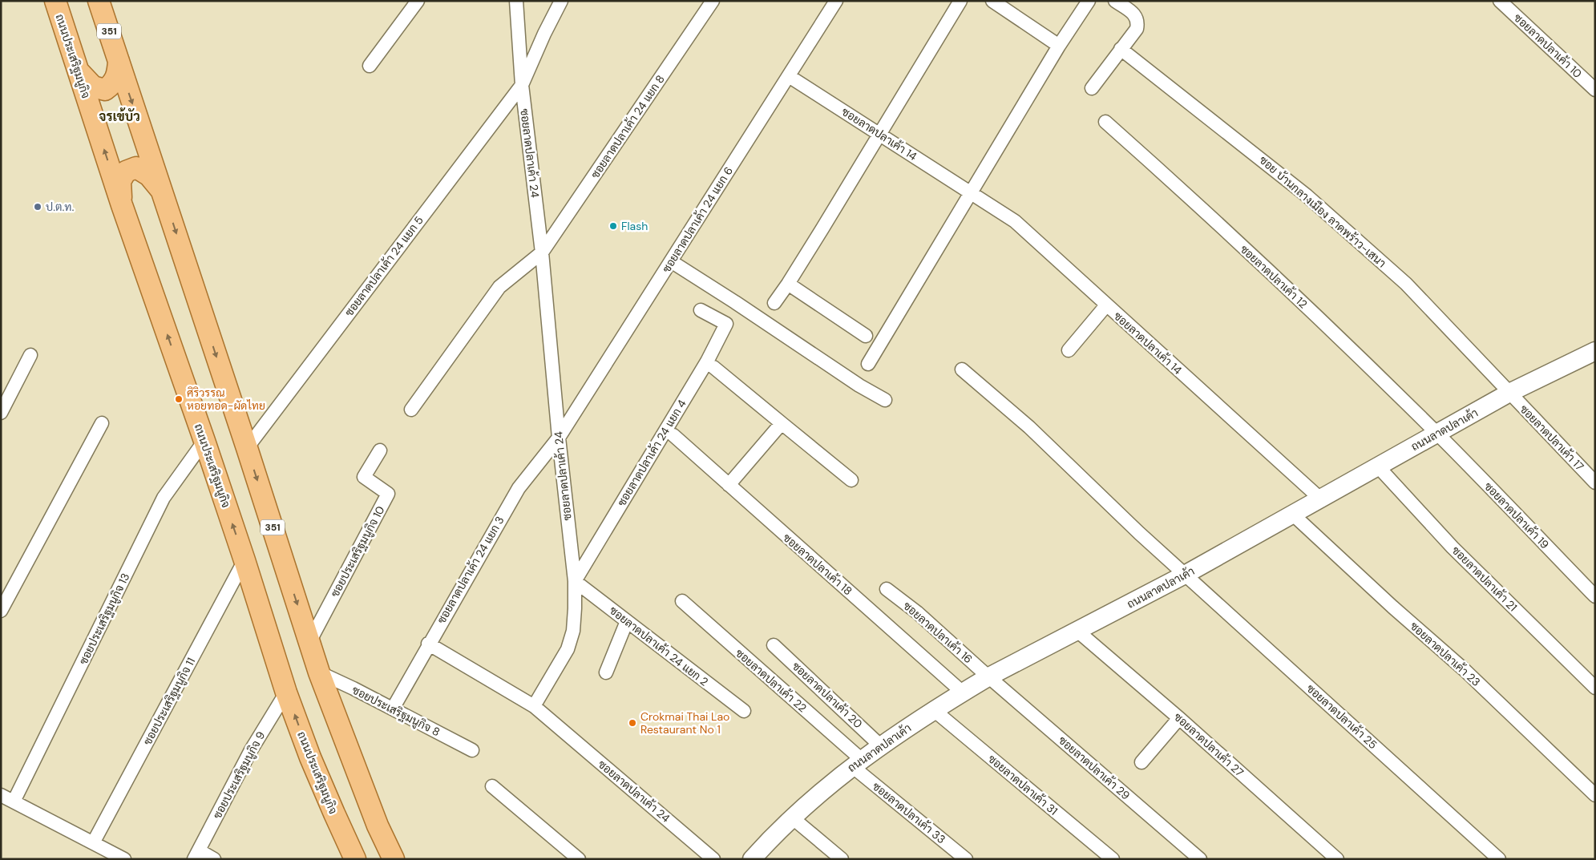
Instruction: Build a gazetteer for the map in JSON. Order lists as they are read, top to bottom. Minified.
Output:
{"streets":{"main road":["351","ถนนประเสริฐมนูกิจ","ถนนลาดปลาเค้า"],"street":["ซอยลาดปลาเค้า 10","ซอยลาดปลาเค้า 24 แยก 8","ซอยลาดปลาเค้า 14","ซอยลาดปลาเค้า 24","ซอย บ้านกลางเมือง ลาดพร้าว-เสนา","ซอยลาดปลาเค้า 24 แยก 6","ซอยลาดปลาเค้า 24 แยก 5","ซอยลาดปลาเค้า 12","ซอยลาดปลาเค้า 17","ซอยลาดปลาเค้า 24 แยก 4","ซอยลาดปลาเค้า 19","ซอยประเสริฐมนูกิจ 10","ซอยลาดปลาเค้า 18","ซอยลาดปลาเค้า 24 แยก 3","ซอยลาดปลาเค้า 21","ซอยประเสริฐมนูกิจ 13","ซอยลาดปลาเค้า 16","ซอยลาดปลาเค้า 24 แยก 2","ซอยลาดปลาเค้า 23","ซอยลาดปลาเค้า 22","ซอยลาดปลาเค้า 20","ซอยประเสริฐมนูกิจ 11","ซอยประเสริฐมนูกิจ 8","ซอยลาดปลาเค้า 25","ซอยลาดปลาเค้า 27","ซอยลาดปลาเค้า 29","ซอยประเสริฐมนูกิจ 9","ซอยลาดปลาเค้า 31","ซอยลาดปลาเค้า 33"]},"crossings":[["351","ซอยลาดปลาเค้า 24 แยก 5"],["351","ซอยประเสริฐมนูกิจ 10"],["351","ซอยประเสริฐมนูกิจ 8"],["ถนนประเสริฐมนูกิจ","ซอยประเสริฐมนูกิจ 13"],["ถนนประเสริฐมนูกิจ","ซอยประเสริฐมนูกิจ 11"],["ถนนประเสริฐมนูกิจ","ซอยประเสริฐมนูกิจ 9"],["ซอยลาดปลาเค้า 24 แยก 8","ซอยลาดปลาเค้า 24"],["ซอยลาดปลาเค้า 14","ซอยลาดปลาเค้า 24 แยก 6"],["ซอยลาดปลาเค้า 14","ถนนลาดปลาเค้า"],["ซอยลาดปลาเค้า 24","ซอยลาดปลาเค้า 24 แยก 6"],["ซอยลาดปลาเค้า 24","ซอยลาดปลาเค้า 24 แยก 5"],["ซอยลาดปลาเค้า 24","ซอยลาดปลาเค้า 24 แยก 4"],["ซอยลาดปลาเค้า 24","ซอยลาดปลาเค้า 24 แยก 3"],["ซอยลาดปลาเค้า 24","ซอยลาดปลาเค้า 24 แยก 2"],["ซอย บ้านกลางเมือง ลาดพร้าว-เสนา","ถนนลาดปลาเค้า"],["ซอย บ้านกลางเมือง ลาดพร้าว-เสนา","ซอยลาดปลาเค้า 17"],["ซอยลาดปลาเค้า 24 แยก 6","ซอยลาดปลาเค้า 24 แยก 3"],["ซอยลาดปลาเค้า 12","ถนนลาดปลาเค้า"],["ซอยลาดปลาเค้า 12","ซอยลาดปลาเค้า 19"],["ถนนลาดปลาเค้า","ซอยลาดปลาเค้า 17"],["ถนนลาดปลาเค้า","ซอยลาดปลาเค้า 19"],["ถนนลาดปลาเค้า","ซอยลาดปลาเค้า 18"],["ถนนลาดปลาเค้า","ซอยลาดปลาเค้า 21"],["ถนนลาดปลาเค้า","ซอยลาดปลาเค้า 16"],["ถนนลาดปลาเค้า","ซอยลาดปลาเค้า 23"],["ถนนลาดปลาเค้า","ซอยลาดปลาเค้า 22"],["ถนนลาดปลาเค้า","ซอยลาดปลาเค้า 20"],["ถนนลาดปลาเค้า","ซอยลาดปลาเค้า 25"],["ถนนลาดปลาเค้า","ซอยลาดปลาเค้า 27"],["ถนนลาดปลาเค้า","ซอยลาดปลาเค้า 29"],["ถนนลาดปลาเค้า","ซอยลาดปลาเค้า 31"],["ถนนลาดปลาเค้า","ซอยลาดปลาเค้า 33"],["ซอยลาดปลาเค้า 24 แยก 4","ซอยลาดปลาเค้า 24 แยก 2"],["ซอยลาดปลาเค้า 24 แยก 3","ซอยประเสริฐมนูกิจ 8"],["ซอยลาดปลาเค้า 16","ซอยลาดปลาเค้า 29"],["ซอยลาดปลาเค้า 22","ซอยลาดปลาเค้า 33"]],"districts":["จรเข้บัว"],"places":["ป.ต.ท.","Flash","ศิริวรรณ หอยทอด-ผัดไทย","Crokmai Thai Lao Restaurant No 1"]}
